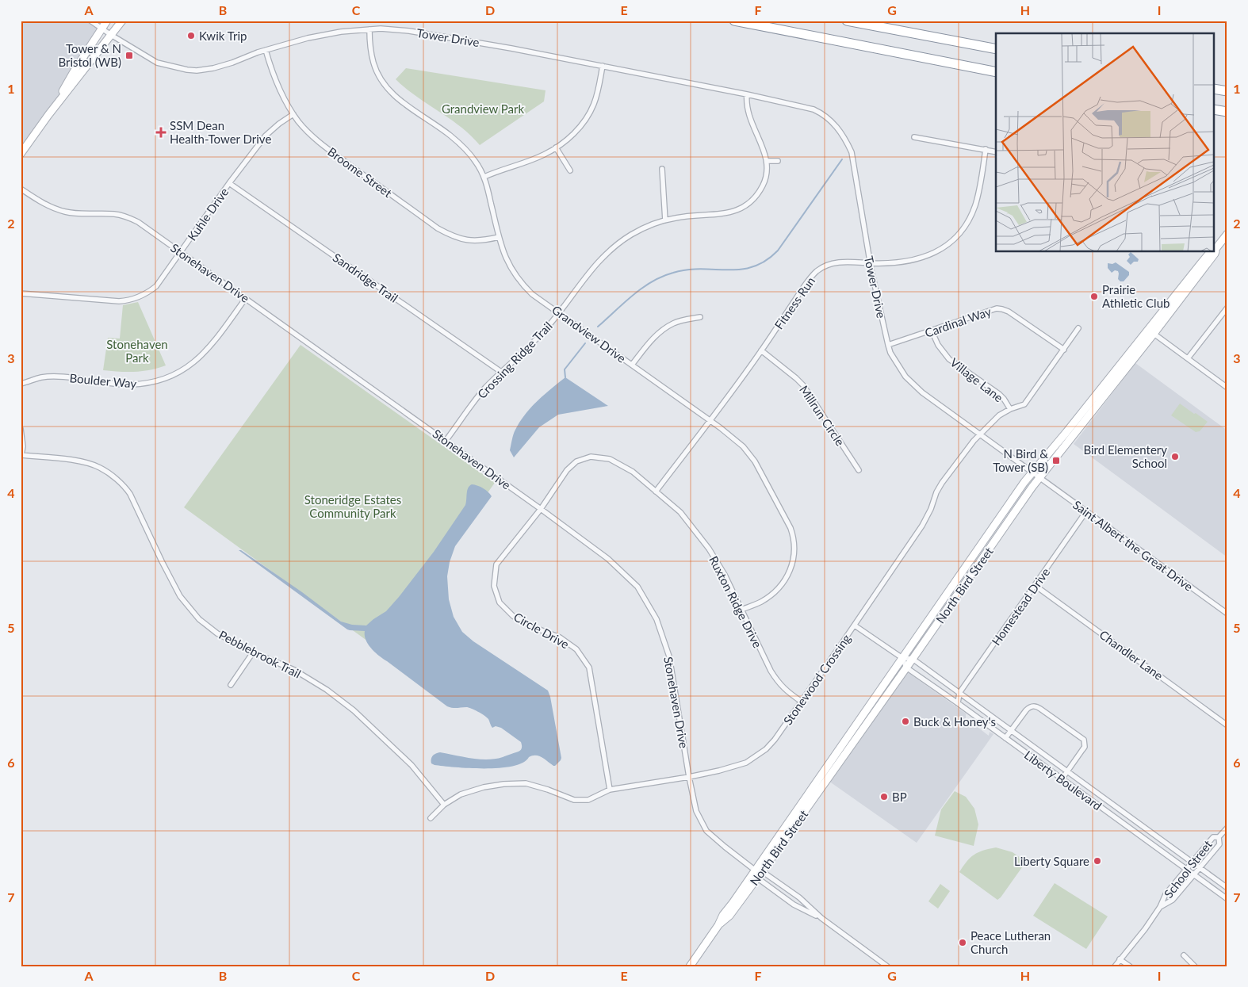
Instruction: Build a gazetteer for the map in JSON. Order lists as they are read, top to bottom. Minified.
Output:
{"streets":{"street":["Tower Drive","Broome Street","Kuhle Drive","Stonehaven Drive","Sandridge Trail","Fitness Run","Cardinal Way","Grandview Drive","Crossing Ridge Trail","Village Lane","Boulder Way","Millrun Circle","Saint Albert the Great Drive","North Bird Street","Ruxton Ridge Drive","Homestead Drive","Circle Drive","Pebblebrook Trail","Chandler Lane","Stonewood Crossing","Liberty Boulevard","School Street"]},"crossings":[["Tower Drive","Broome Street"],["Tower Drive","Fitness Run"],["Tower Drive","Cardinal Way"],["Tower Drive","Grandview Drive"],["Tower Drive","Saint Albert the Great Drive"],["Tower Drive","North Bird Street"],["Tower Drive","Stonewood Crossing"],["Broome Street","Kuhle Drive"],["Broome Street","Grandview Drive"],["Kuhle Drive","Stonehaven Drive"],["Kuhle Drive","Sandridge Trail"],["Stonehaven Drive","Crossing Ridge Trail"],["Stonehaven Drive","Boulder Way"],["Stonehaven Drive","North Bird Street"],["Stonehaven Drive","Ruxton Ridge Drive"],["Stonehaven Drive","Circle Drive"],["Stonehaven Drive","Stonewood Crossing"],["Sandridge Trail","Crossing Ridge Trail"],["Fitness Run","Grandview Drive"],["Fitness Run","Millrun Circle"],["Fitness Run","Ruxton Ridge Drive"],["Cardinal Way","Village Lane"],["Cardinal Way","Stonewood Crossing"],["Grandview Drive","Crossing Ridge Trail"],["Grandview Drive","Ruxton Ridge Drive"],["Village Lane","Stonewood Crossing"],["Saint Albert the Great Drive","North Bird Street"],["Saint Albert the Great Drive","Homestead Drive"],["North Bird Street","Liberty Boulevard"],["Ruxton Ridge Drive","Circle Drive"],["Ruxton Ridge Drive","Stonewood Crossing"],["Homestead Drive","Chandler Lane"],["Homestead Drive","Liberty Boulevard"],["Circle Drive","Stonewood Crossing"],["Pebblebrook Trail","Stonewood Crossing"],["Liberty Boulevard","School Street"]],"parks":["Grandview Park","Stonehaven Park","Stoneridge Estates Community Park"],"places":{"other":["Kwik Trip","Prairie Athletic Club","Bird Elementery School","Buck & Honey's","BP","Liberty Square","Peace Lutheran Church"],"transit":["Tower & N Bristol (WB)","N Bird & Tower (SB)"],"health":["SSM Dean Health-Tower Drive"]},"grid":{"columns":["A","B","C","D","E","F","G","H","I"],"rows":["1","2","3","4","5","6","7"]}}
